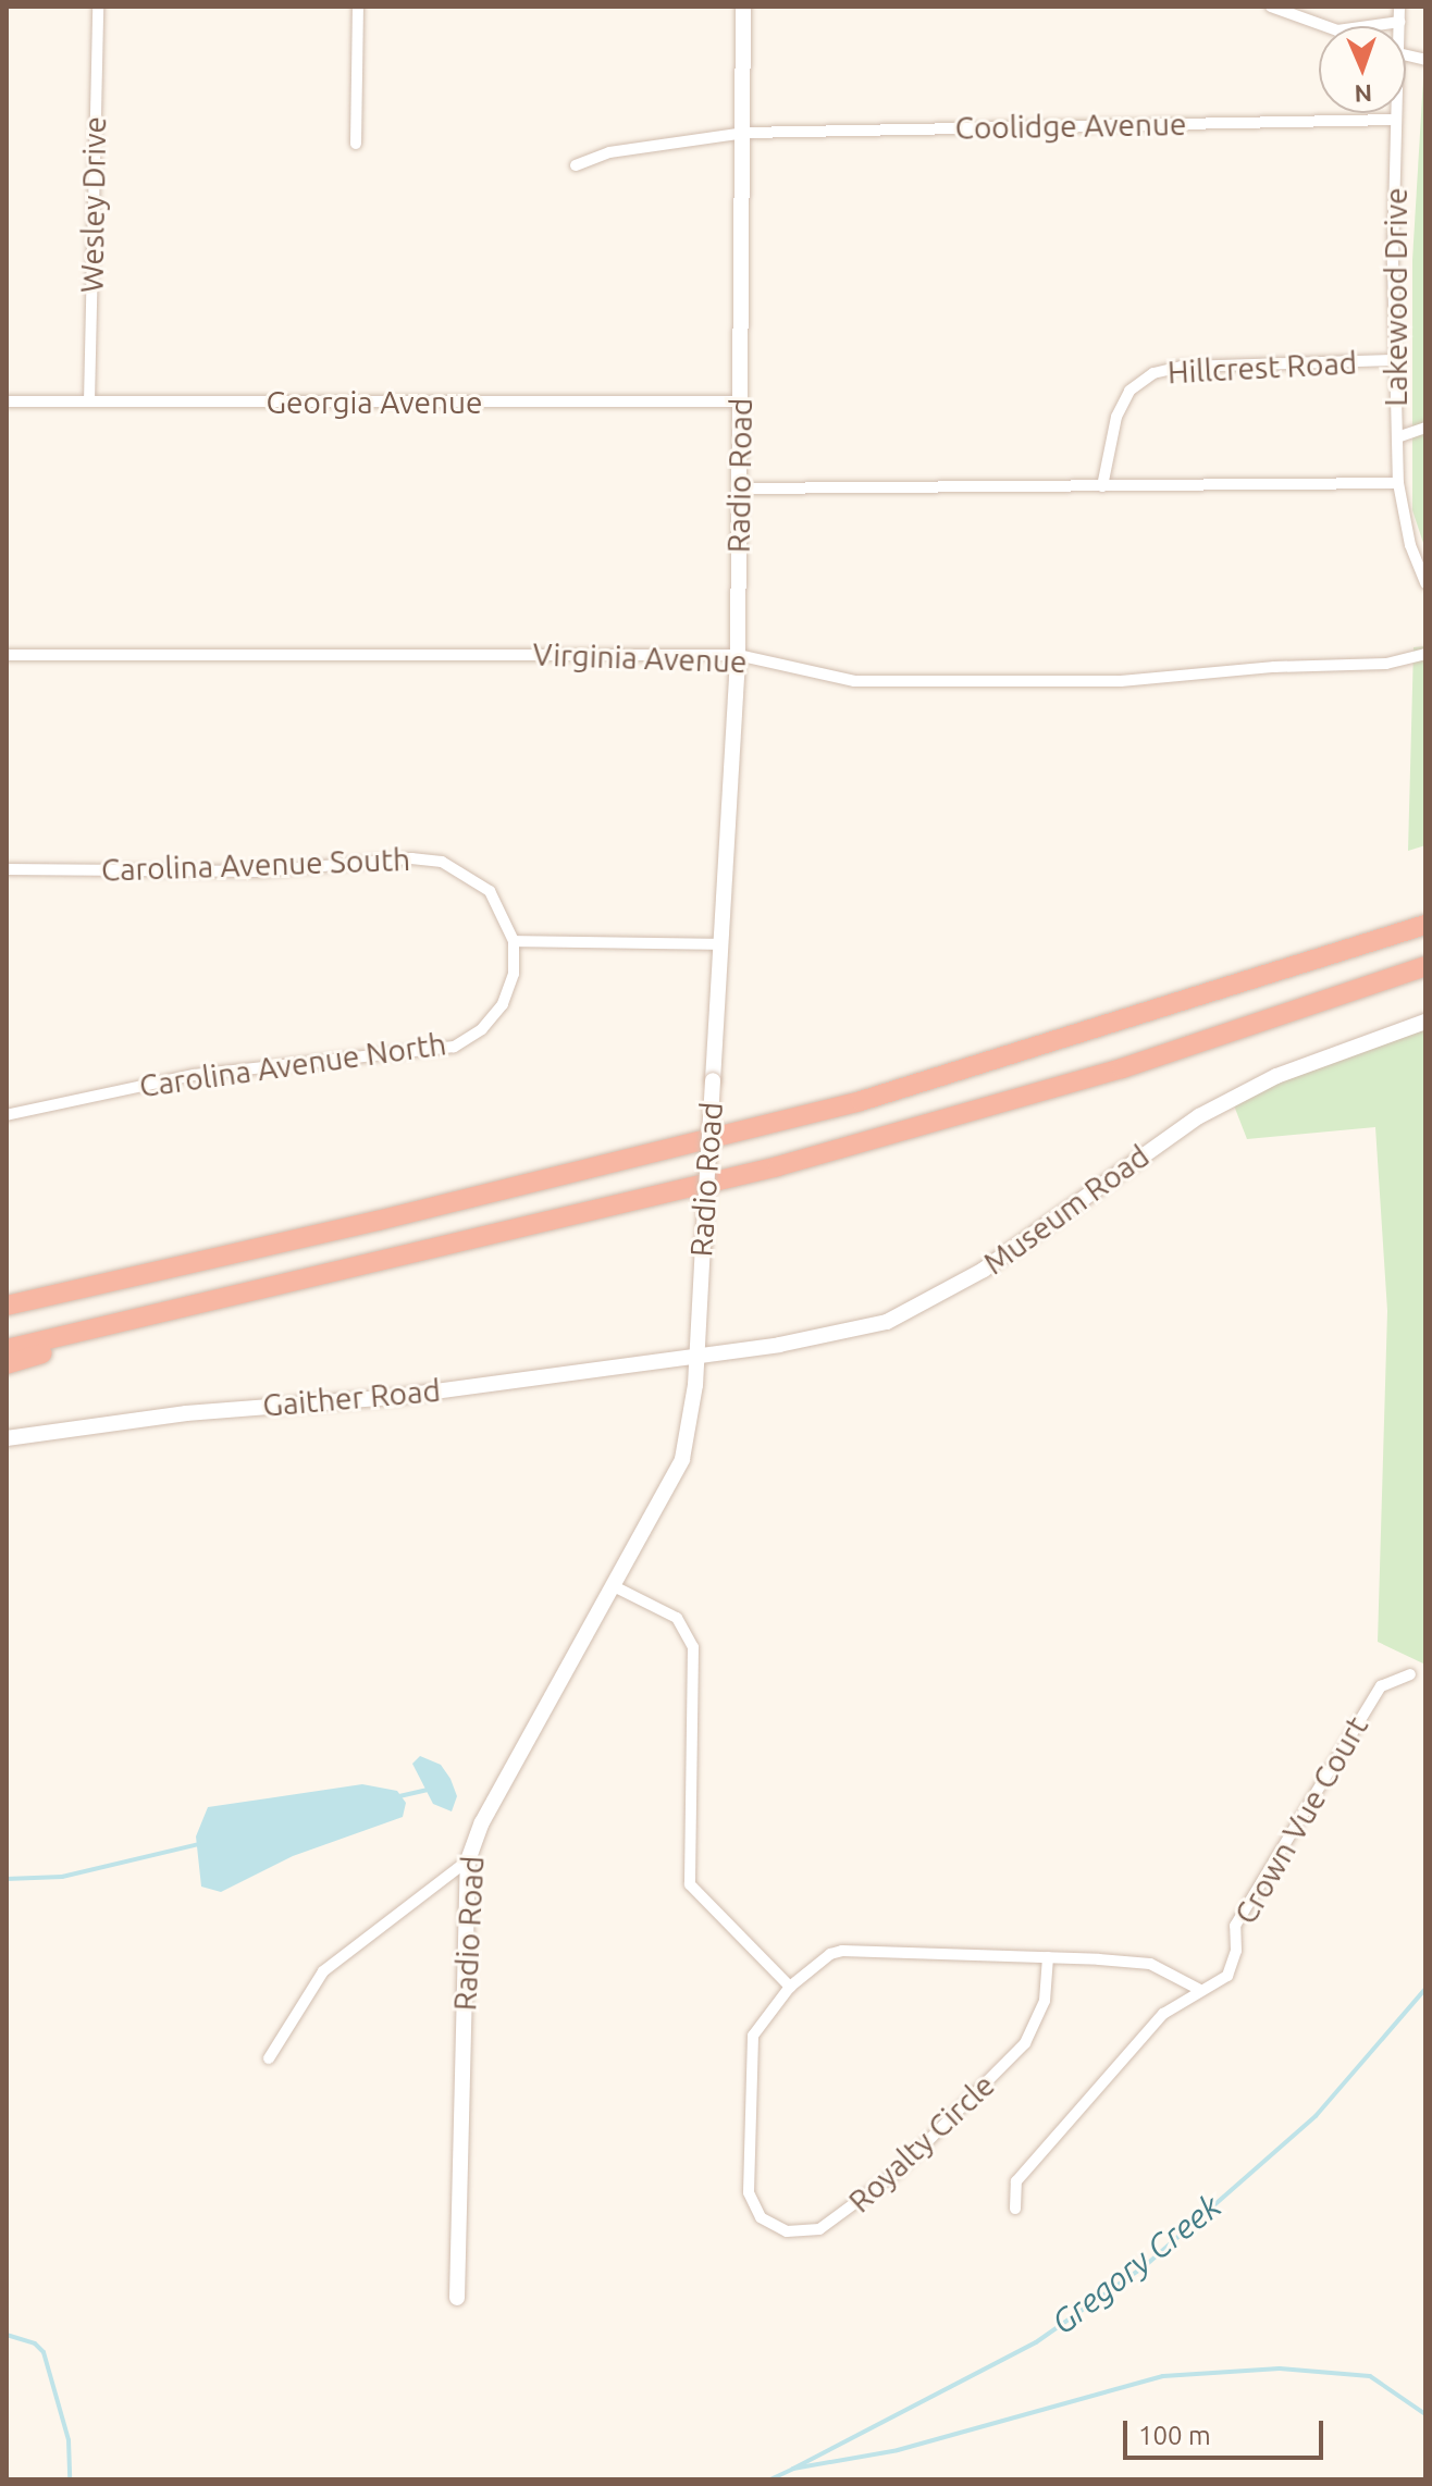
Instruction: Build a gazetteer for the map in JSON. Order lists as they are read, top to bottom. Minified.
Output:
{"streets":{"street":["Coolidge Avenue","Wesley Drive","Lakewood Drive","Hillcrest Road","Georgia Avenue","Radio Road","Virginia Avenue","Carolina Avenue South","Carolina Avenue North","Museum Road","Gaither Road","Crown Vue Court","Royalty Circle"]},"crossings":[["Coolidge Avenue","Lakewood Drive"],["Coolidge Avenue","Radio Road"],["Wesley Drive","Georgia Avenue"],["Lakewood Drive","Hillcrest Road"],["Georgia Avenue","Radio Road"],["Radio Road","Virginia Avenue"],["Radio Road","Museum Road"],["Radio Road","Gaither Road"],["Carolina Avenue South","Carolina Avenue North"],["Museum Road","Gaither Road"],["Crown Vue Court","Royalty Circle"]],"water":["Gregory Creek"],"scale_bar":"100 m","north":"bottom"}
